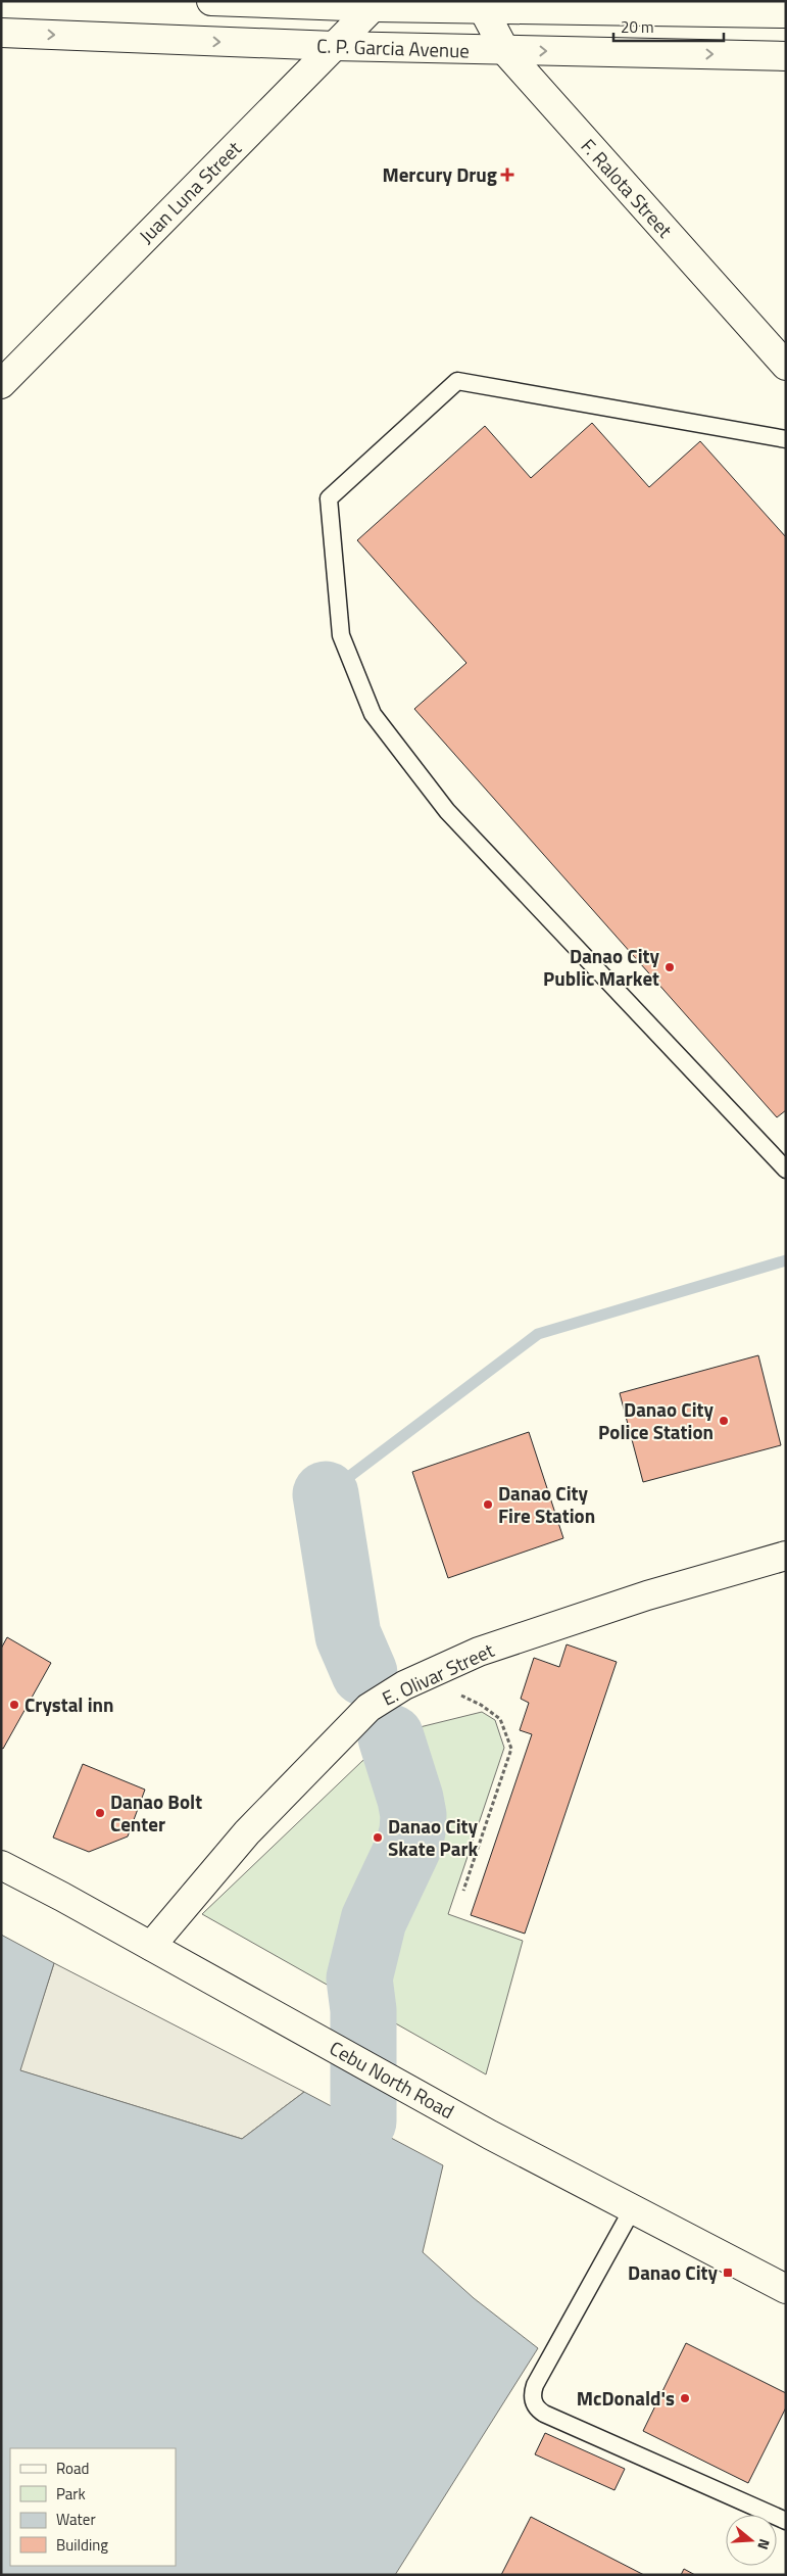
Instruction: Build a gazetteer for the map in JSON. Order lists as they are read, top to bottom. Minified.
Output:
{"streets":{"main road":["C. P. Garcia Avenue","F. Ralota Street","Juan Luna Street","E. Olivar Street","Cebu North Road"]},"crossings":[["C. P. Garcia Avenue","F. Ralota Street"],["C. P. Garcia Avenue","Juan Luna Street"],["E. Olivar Street","Cebu North Road"]],"places":{"health":["Mercury Drug"],"other":["Danao City Public Market","Danao City Police Station","Danao City Fire Station","Crystal inn","Danao Bolt Center","Danao City Skate Park","McDonald's"],"transit":["Danao City"]},"legend":["Road","Park","Water","Building"],"scale_bar":"20 m","north":"right"}
